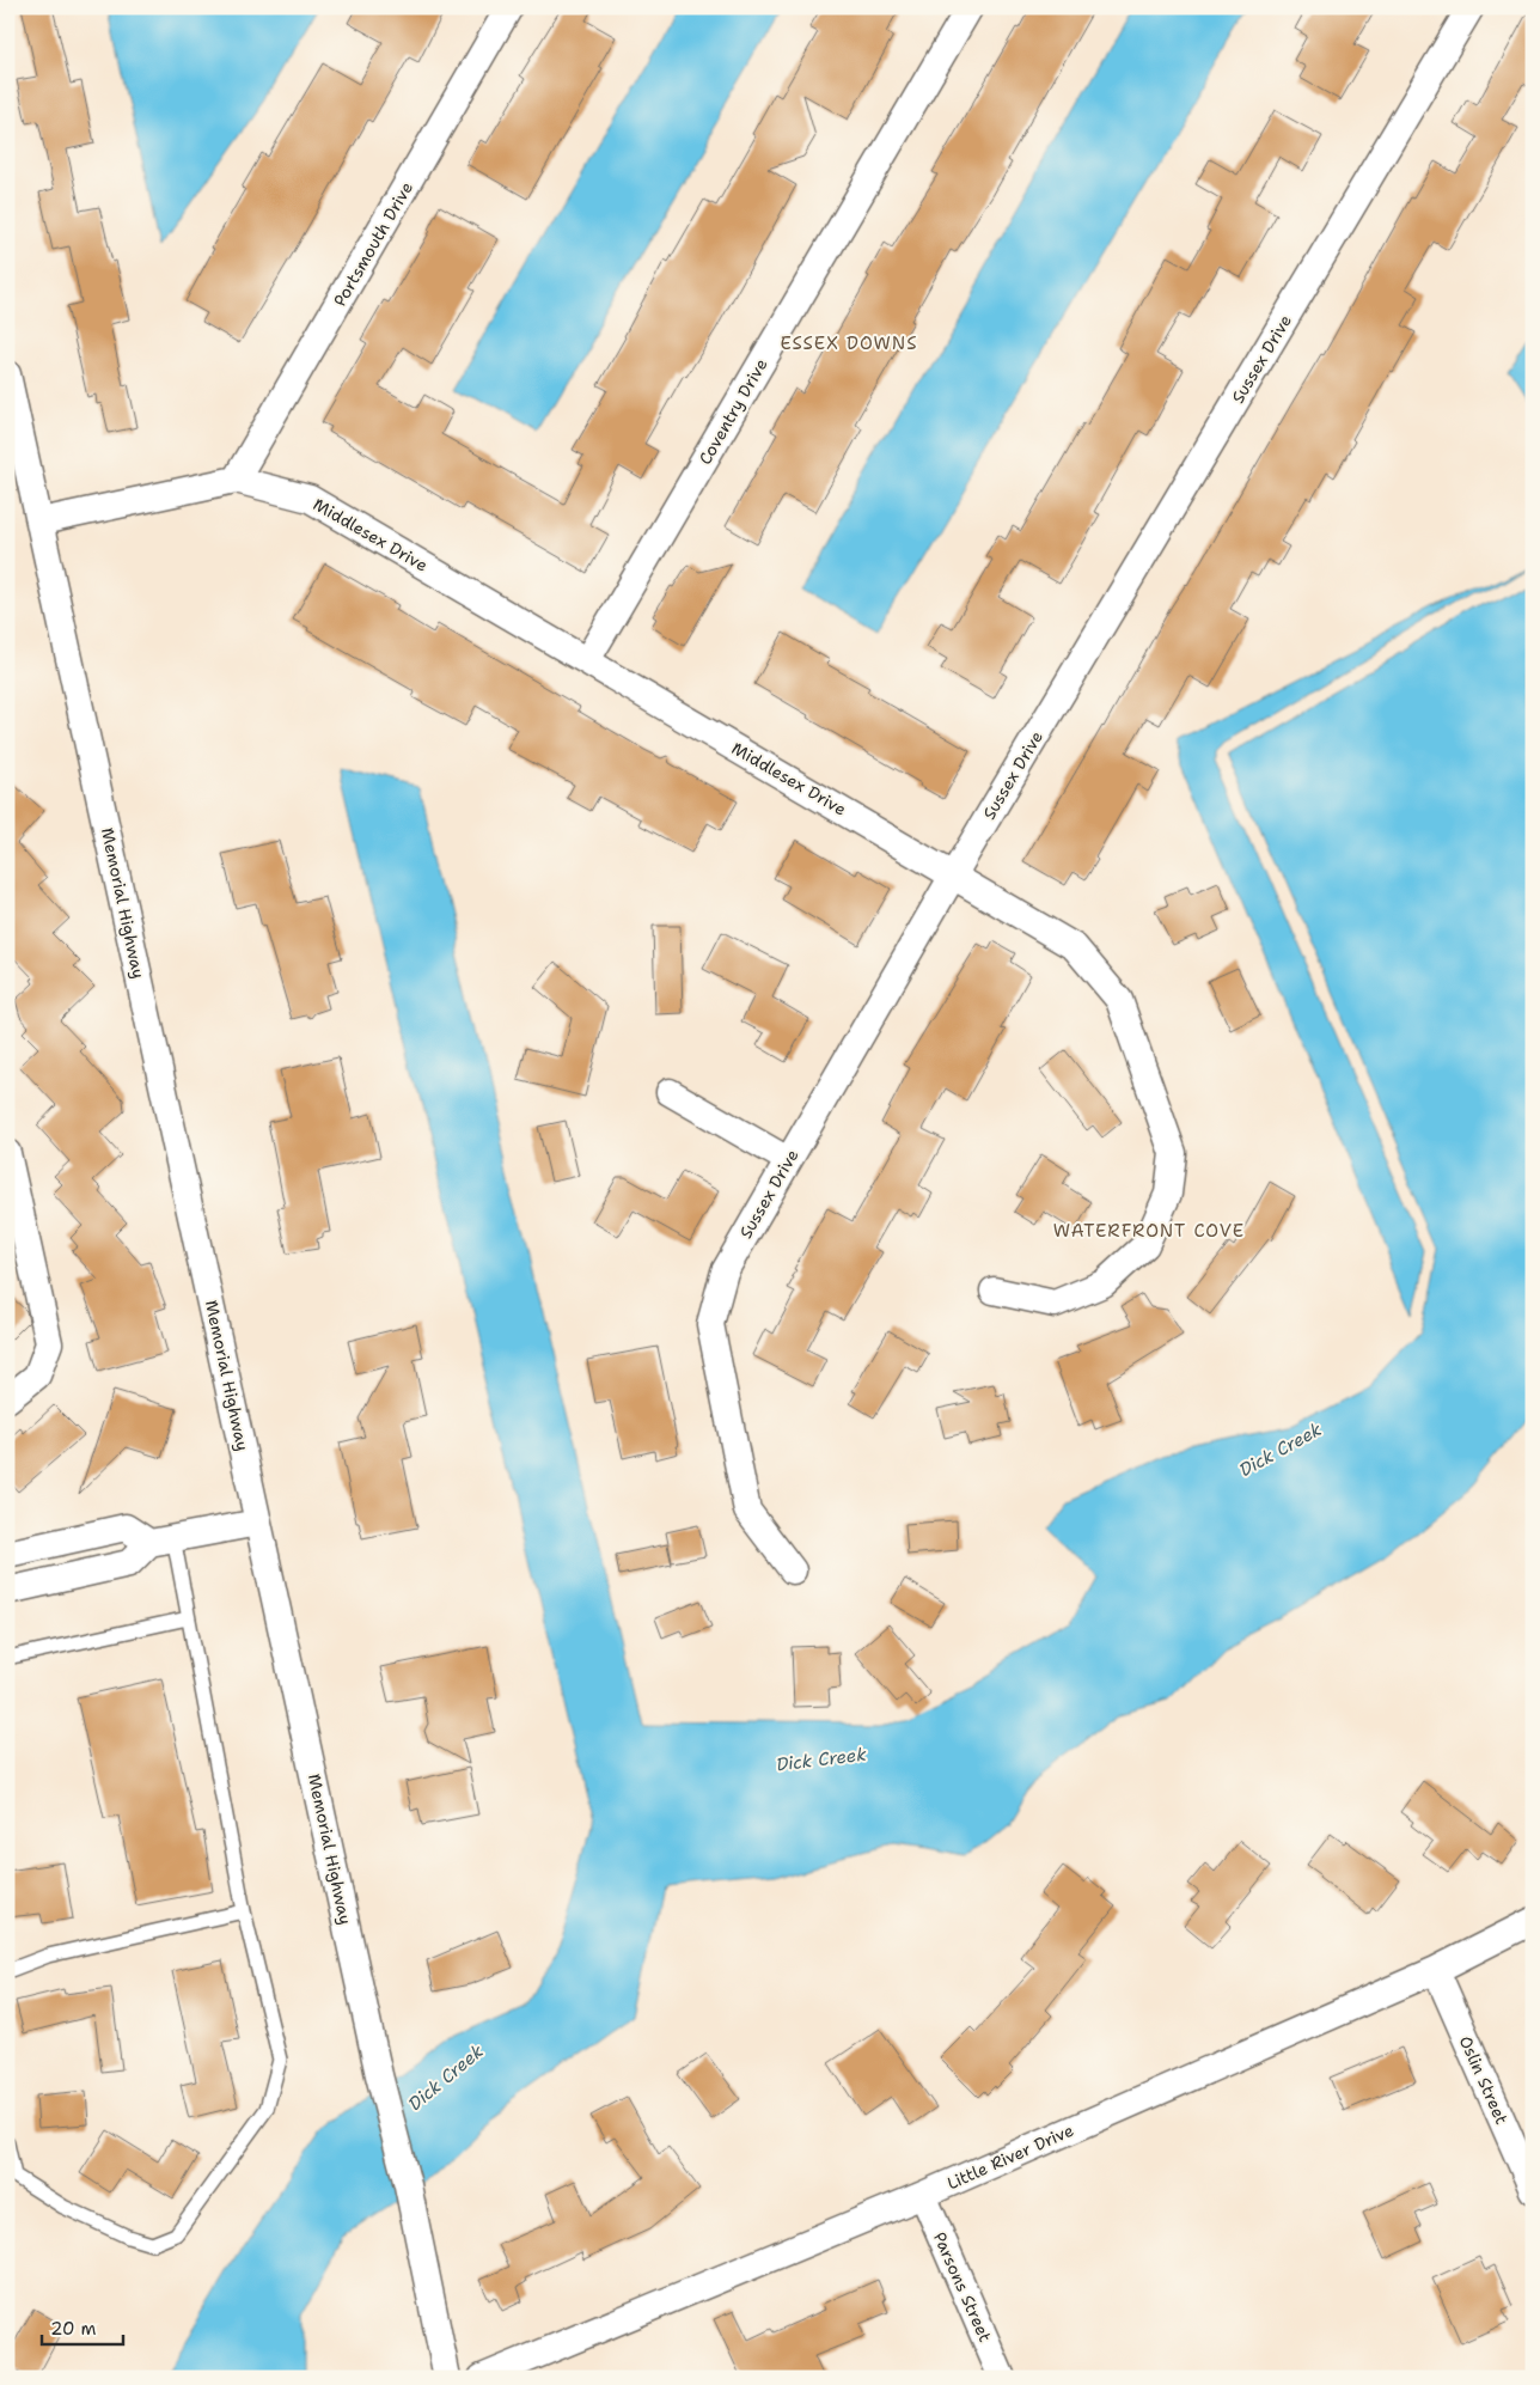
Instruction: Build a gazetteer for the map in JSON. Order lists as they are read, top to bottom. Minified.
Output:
{"streets":{"street":["Portsmouth Drive","Sussex Drive","Coventry Drive","Middlesex Drive","Memorial Highway","Oslin Street","Little River Drive","Parsons Street"]},"crossings":[["Portsmouth Drive","Middlesex Drive"],["Sussex Drive","Middlesex Drive"],["Coventry Drive","Middlesex Drive"],["Middlesex Drive","Memorial Highway"],["Oslin Street","Little River Drive"],["Little River Drive","Parsons Street"]],"districts":["ESSEX DOWNS","WATERFRONT COVE"],"water":["Dick Creek"],"scale_bar":"20 m"}
